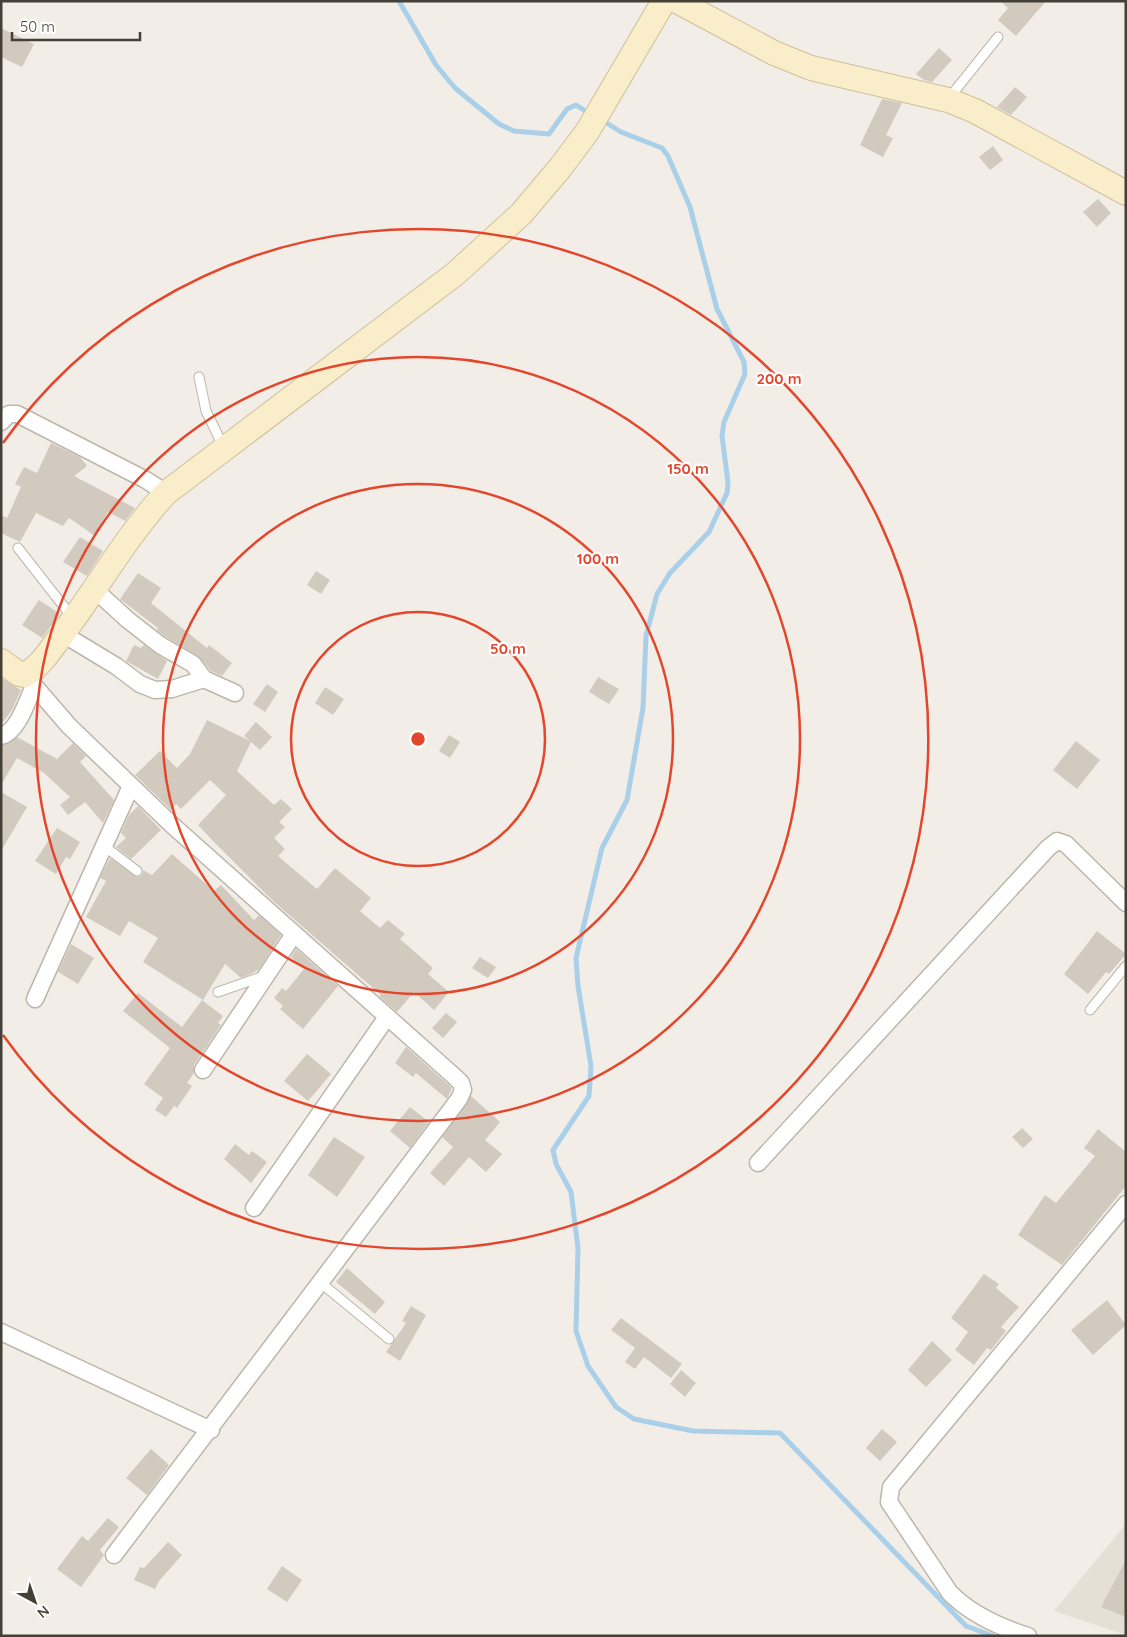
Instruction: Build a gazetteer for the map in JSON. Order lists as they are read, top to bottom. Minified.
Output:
{"scale_bar":"50 m","north":"bottom right","rings":["200 m","150 m","100 m","50 m"]}
